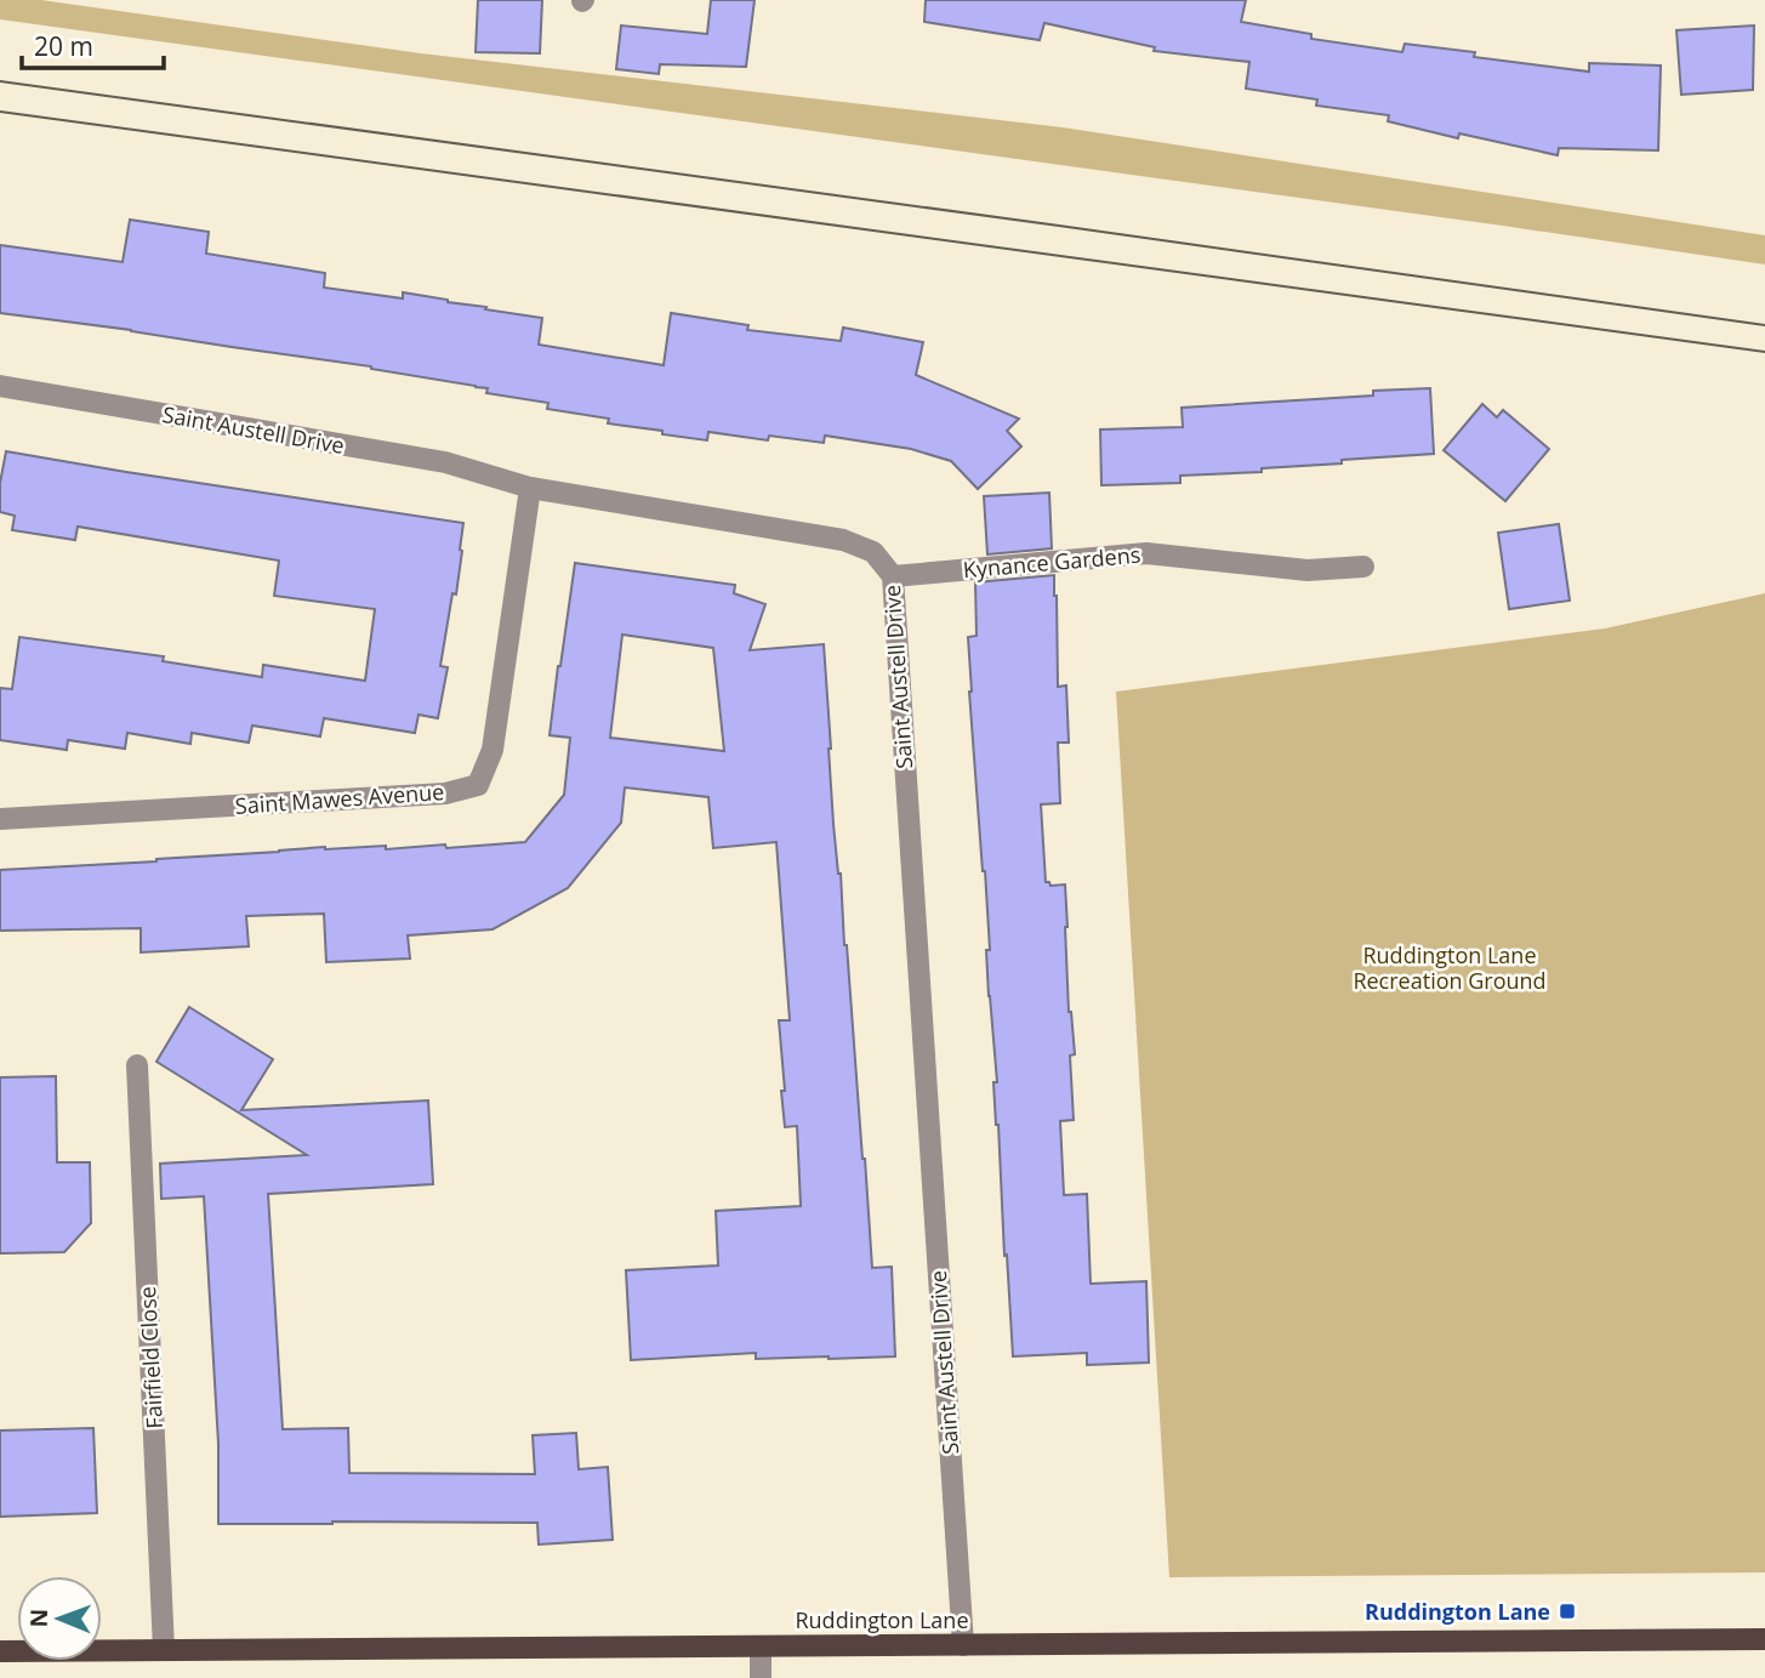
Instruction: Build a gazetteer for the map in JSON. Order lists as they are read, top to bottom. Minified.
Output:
{"streets":{"main road":["Ruddington Lane"],"street":["Saint Austell Drive","Kynance Gardens","Saint Mawes Avenue","Fairfield Close"]},"crossings":[["Saint Austell Drive","Kynance Gardens"],["Saint Austell Drive","Saint Mawes Avenue"],["Saint Austell Drive","Ruddington Lane"],["Fairfield Close","Ruddington Lane"]],"parks":["Ruddington Lane Recreation Ground"],"places":{"transit":["Ruddington Lane"]},"scale_bar":"20 m","north":"left"}
